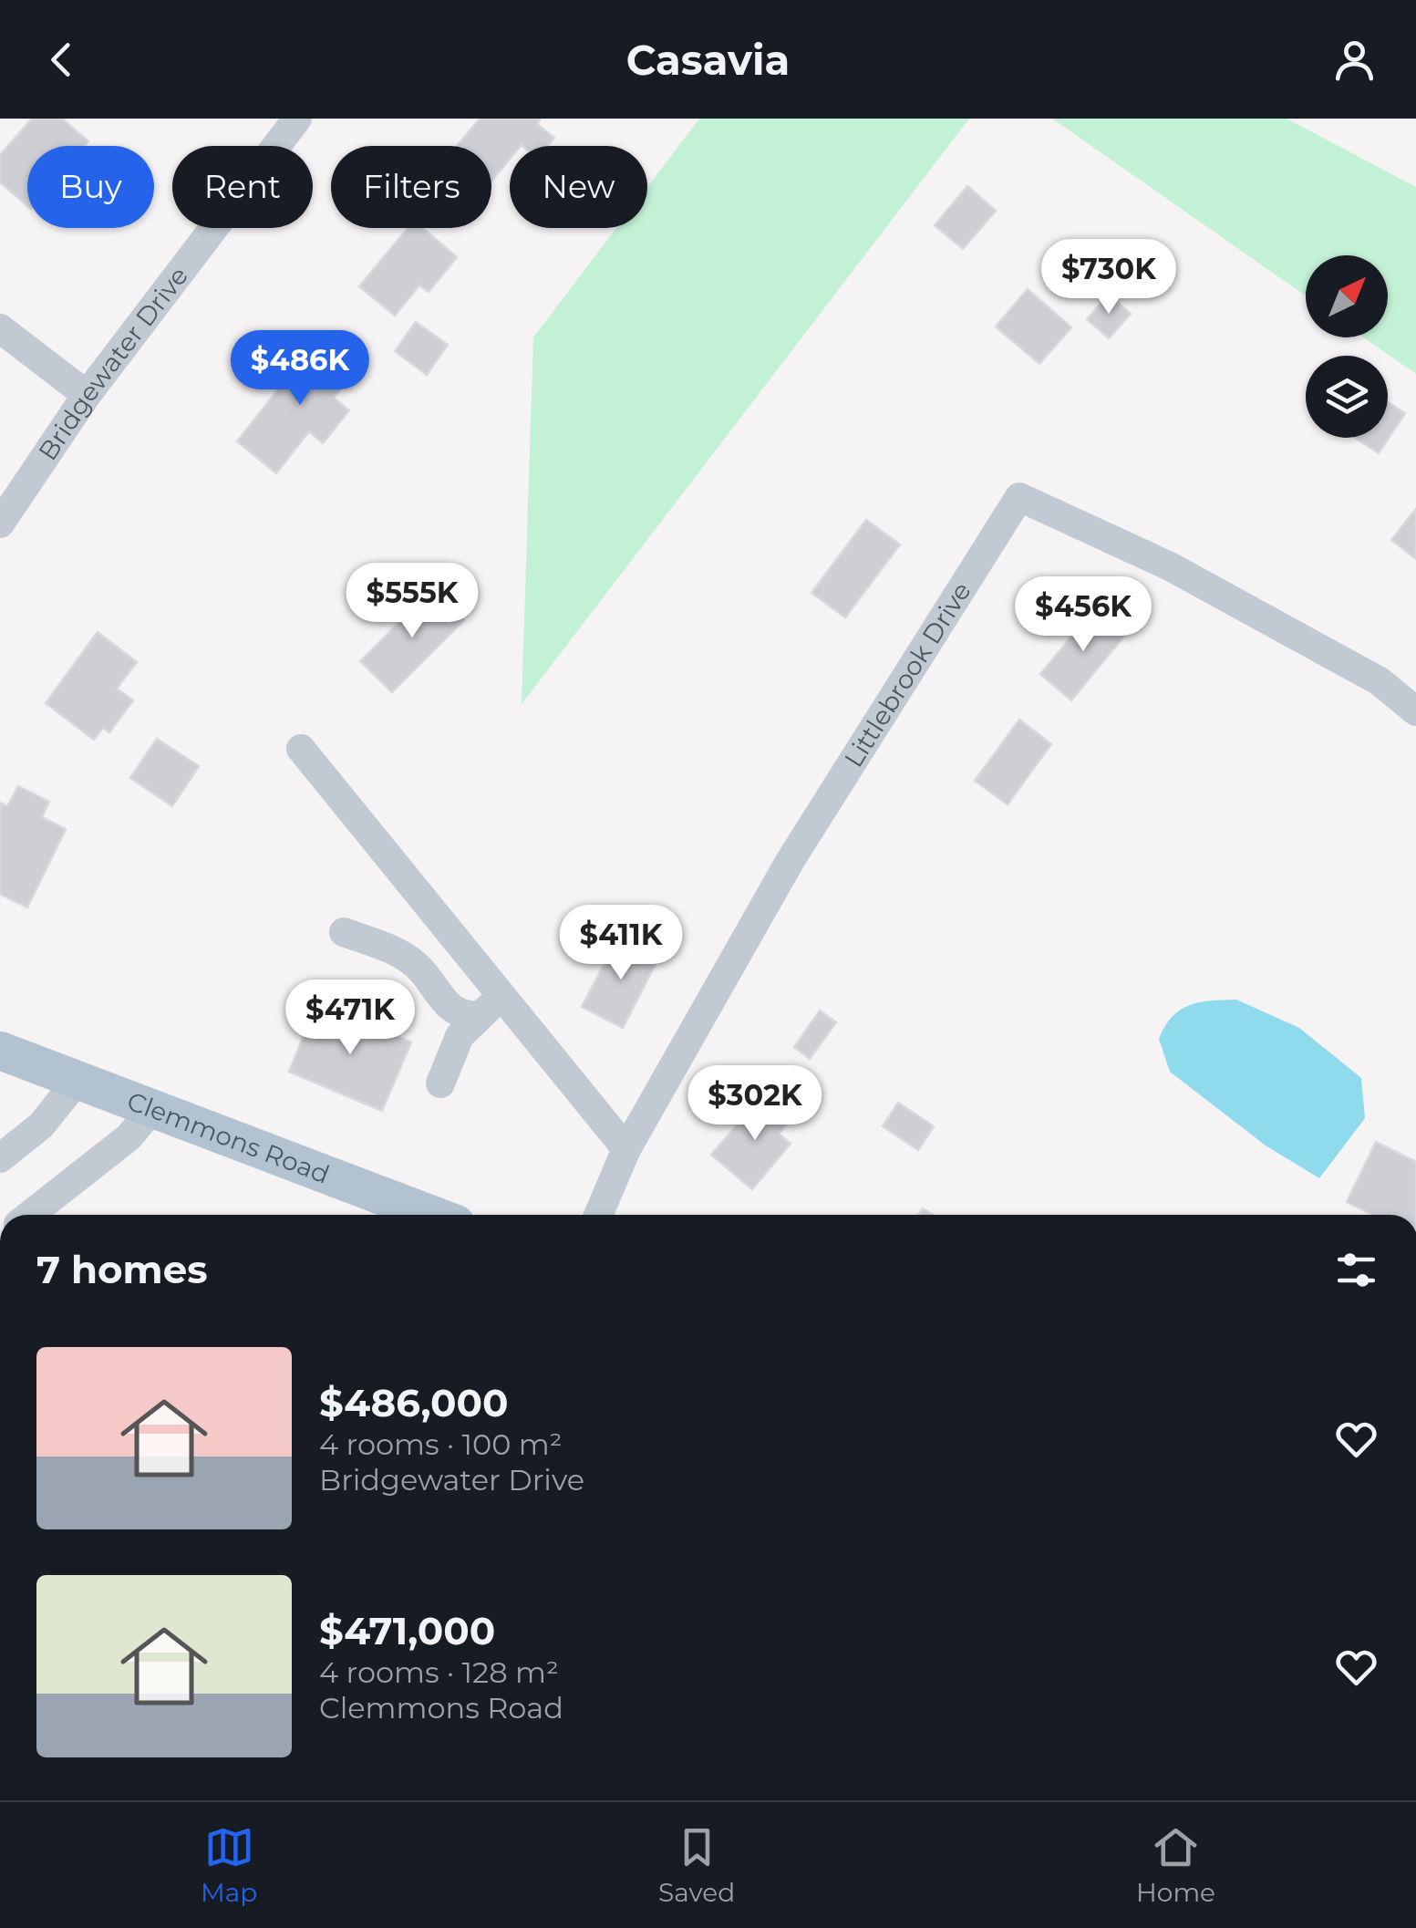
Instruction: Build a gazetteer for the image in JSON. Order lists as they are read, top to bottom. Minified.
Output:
{"streets":{"main road":["Clemmons Road"],"street":["Bridgewater Drive","Littlebrook Drive"]},"north":"top right","page":{"header":"Casavia","chip":["Buy","Rent","Filters","New"],"price":["$730K","$486K","$555K","$456K","$411K","$471K","$302K"],"heading":"7 homes","list":[{"name":"$486,000","note":"4 rooms · 100 m² · Bridgewater Drive"},{"name":"$471,000","note":"4 rooms · 128 m² · Clemmons Road"}],"tabs":["Map","Saved","Home"]}}
